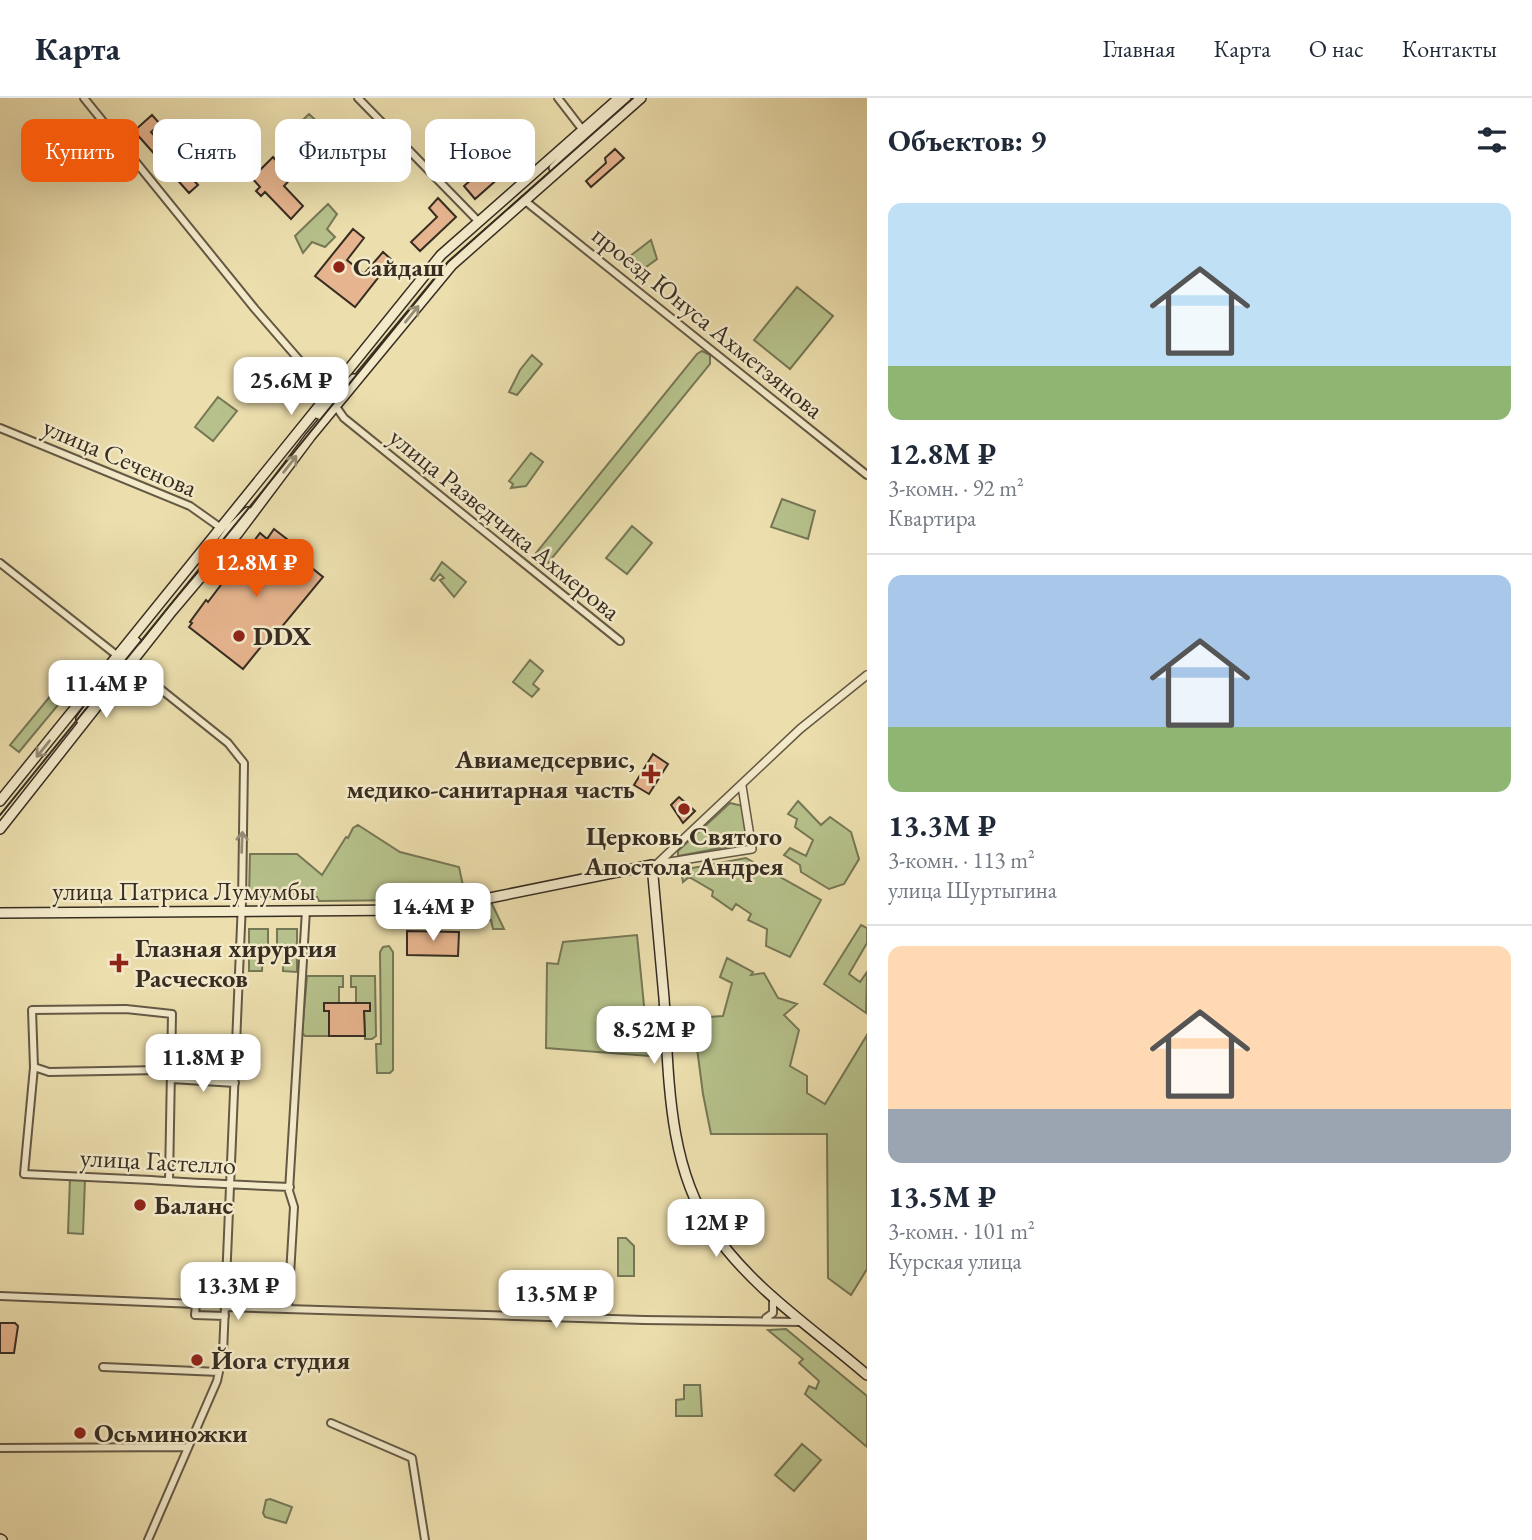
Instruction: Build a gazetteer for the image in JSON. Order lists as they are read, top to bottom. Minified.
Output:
{"streets":{"main road":["улица Патриса Лумумбы"],"street":["проезд Юнуса Ахметзянова","улица Сеченова","улица Разведчика Ахмерова","улица Гастелло"]},"places":{"other":["Сайдаш","DDX","Церковь Святого Апостола Андрея","Баланс","Йога студия","Осьминожки"],"health":["Авиамедсервис, медико-санитарная часть","Глазная хирургия Расческов"]},"page":{"header":"Карта","nav":["Главная","Карта","О нас","Контакты"],"heading":"Объектов: 9","chip":["Купить","Снять","Фильтры","Новое"],"list":[{"name":"12.8M ₽","note":"3-комн. · 92 m² · Квартира"},{"name":"13.3M ₽","note":"3-комн. · 113 m² · улица Шуртыгина"},{"name":"13.5M ₽","note":"3-комн. · 101 m² · Курская улица"}],"price":["25.6M ₽","12.8M ₽","11.4M ₽","14.4M ₽","8.52M ₽","11.8M ₽","12M ₽","13.3M ₽","13.5M ₽"]}}
